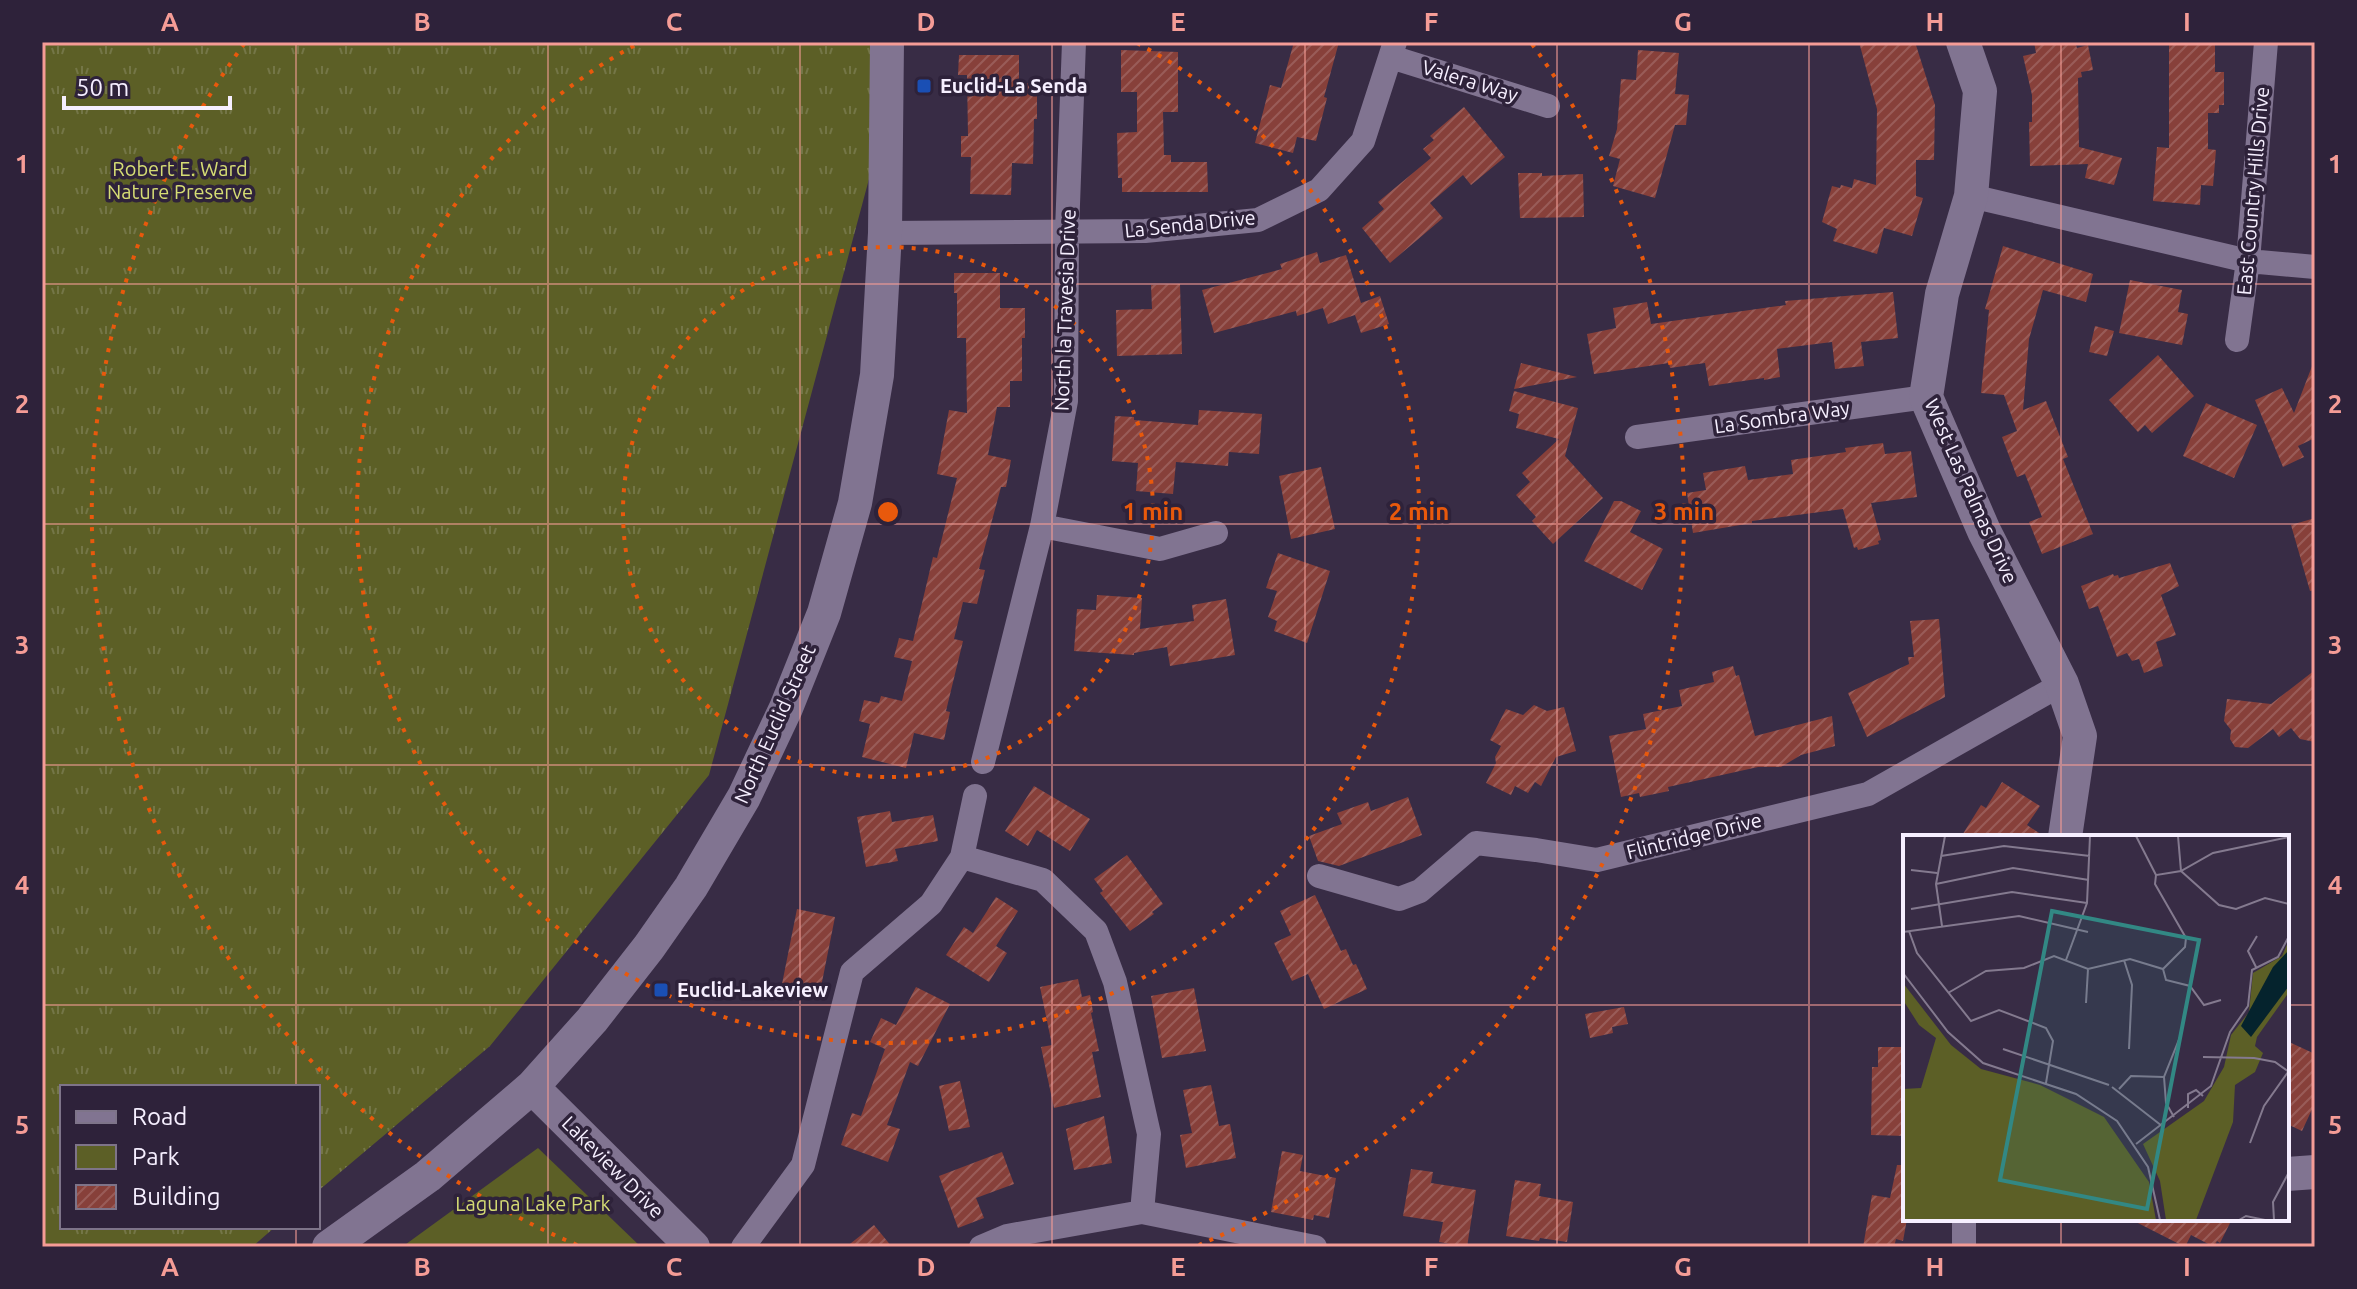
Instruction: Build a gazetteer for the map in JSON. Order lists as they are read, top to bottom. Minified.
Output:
{"streets":{"main road":["West Las Palmas Drive","North Euclid Street","Lakeview Drive"],"street":["Valera Way","East Country Hills Drive","La Senda Drive","North la Travesia Drive","La Sombra Way","Flintridge Drive"]},"crossings":[["Valera Way","La Senda Drive"],["La Senda Drive","North la Travesia Drive"],["La Senda Drive","North Euclid Street"],["La Sombra Way","West Las Palmas Drive"],["West Las Palmas Drive","Flintridge Drive"],["North Euclid Street","Lakeview Drive"]],"parks":["Robert E. Ward Nature Preserve","Laguna Lake Park"],"places":{"transit":["Euclid-La Senda","Euclid-Lakeview"]},"legend":["Road","Park","Building"],"scale_bar":"50 m","grid":{"columns":["A","B","C","D","E","F","G","H","I"],"rows":["1","2","3","4","5"]},"rings":["1 min","2 min","3 min"]}
